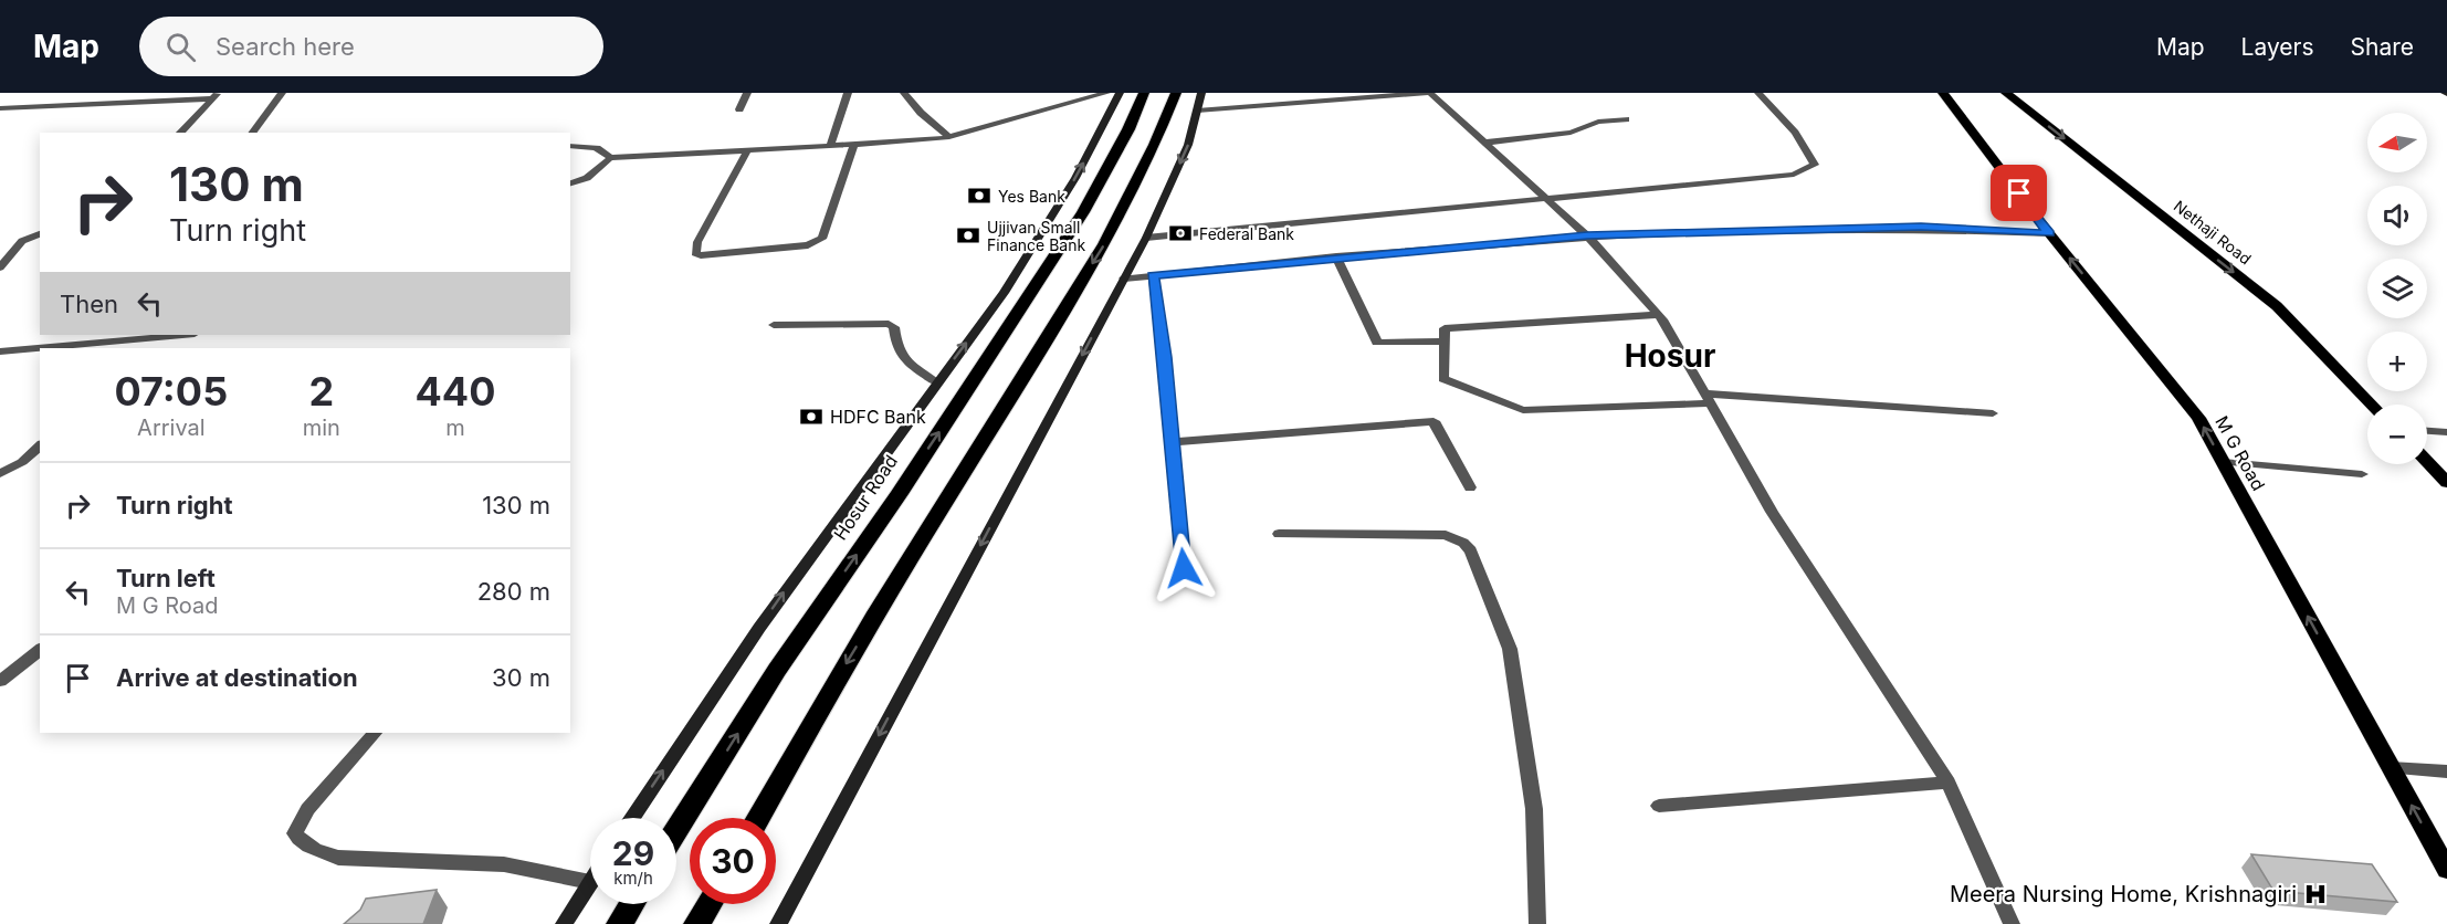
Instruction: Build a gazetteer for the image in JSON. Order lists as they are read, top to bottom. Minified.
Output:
{"streets":{"highway":["Hosur Road"],"main road":["Nethaji Road","M G Road"]},"one_way":["Nethaji Road","M G Road"],"districts":["Hosur"],"places":{"bank":["Yes Bank","Federal Bank","Ujjivan Small Finance Bank","HDFC Bank"],"hospital":["Meera Nursing Home, Krishnagiri"]},"north":"left","page":{"header":"Map","search":"Search here","nav":["Map","Layers","Share"],"map_buttons":["+","−"],"turn":["130 m","Turn right"],"then":"Then","eta":["07:05","Arrival","2","min","440","m"],"list":[{"name":"Turn right","value":"130 m"},{"name":"Turn left","note":"M G Road","value":"280 m"},{"name":"Arrive at destination","value":"30 m"}],"speed":"29 km/h","limit":"30"}}
